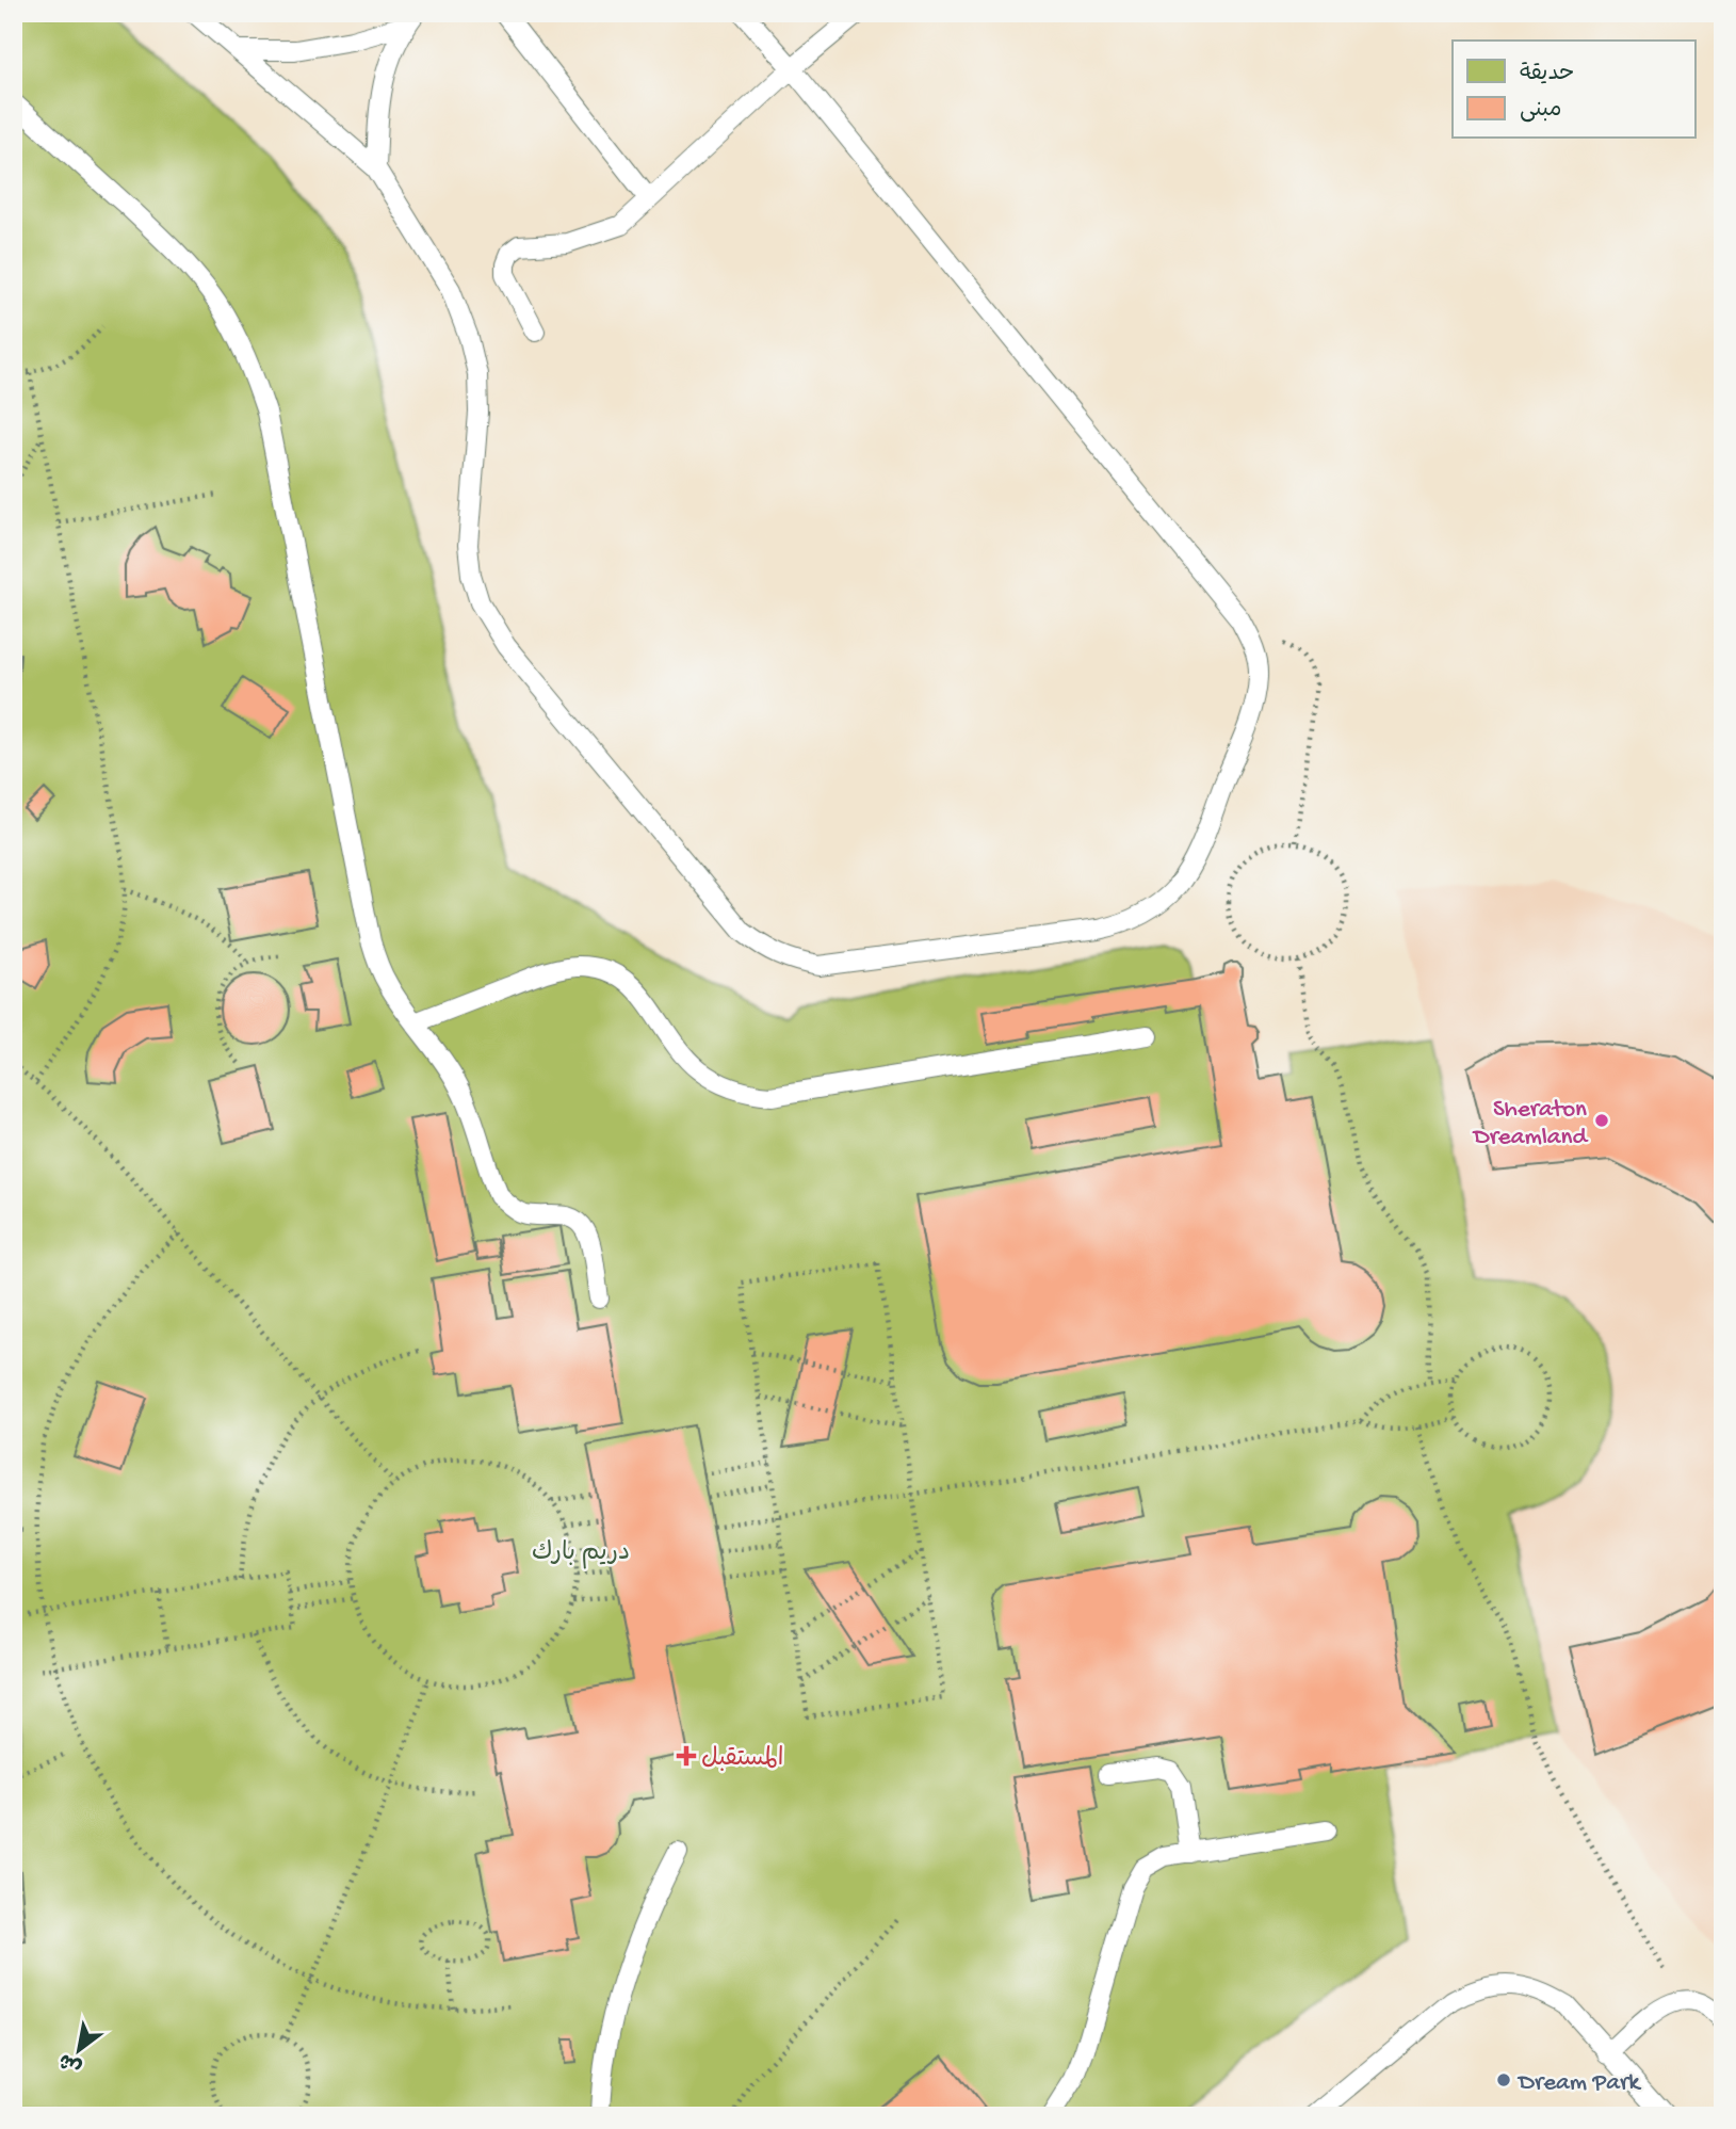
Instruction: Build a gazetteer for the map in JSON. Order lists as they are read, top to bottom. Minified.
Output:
{"parks":["دريم بارك"],"places":{"other":["Sheraton Dreamland","Dream Park"],"health":["المستقبل"]},"legend":["حديقة","مبنى"],"north":"bottom left"}
